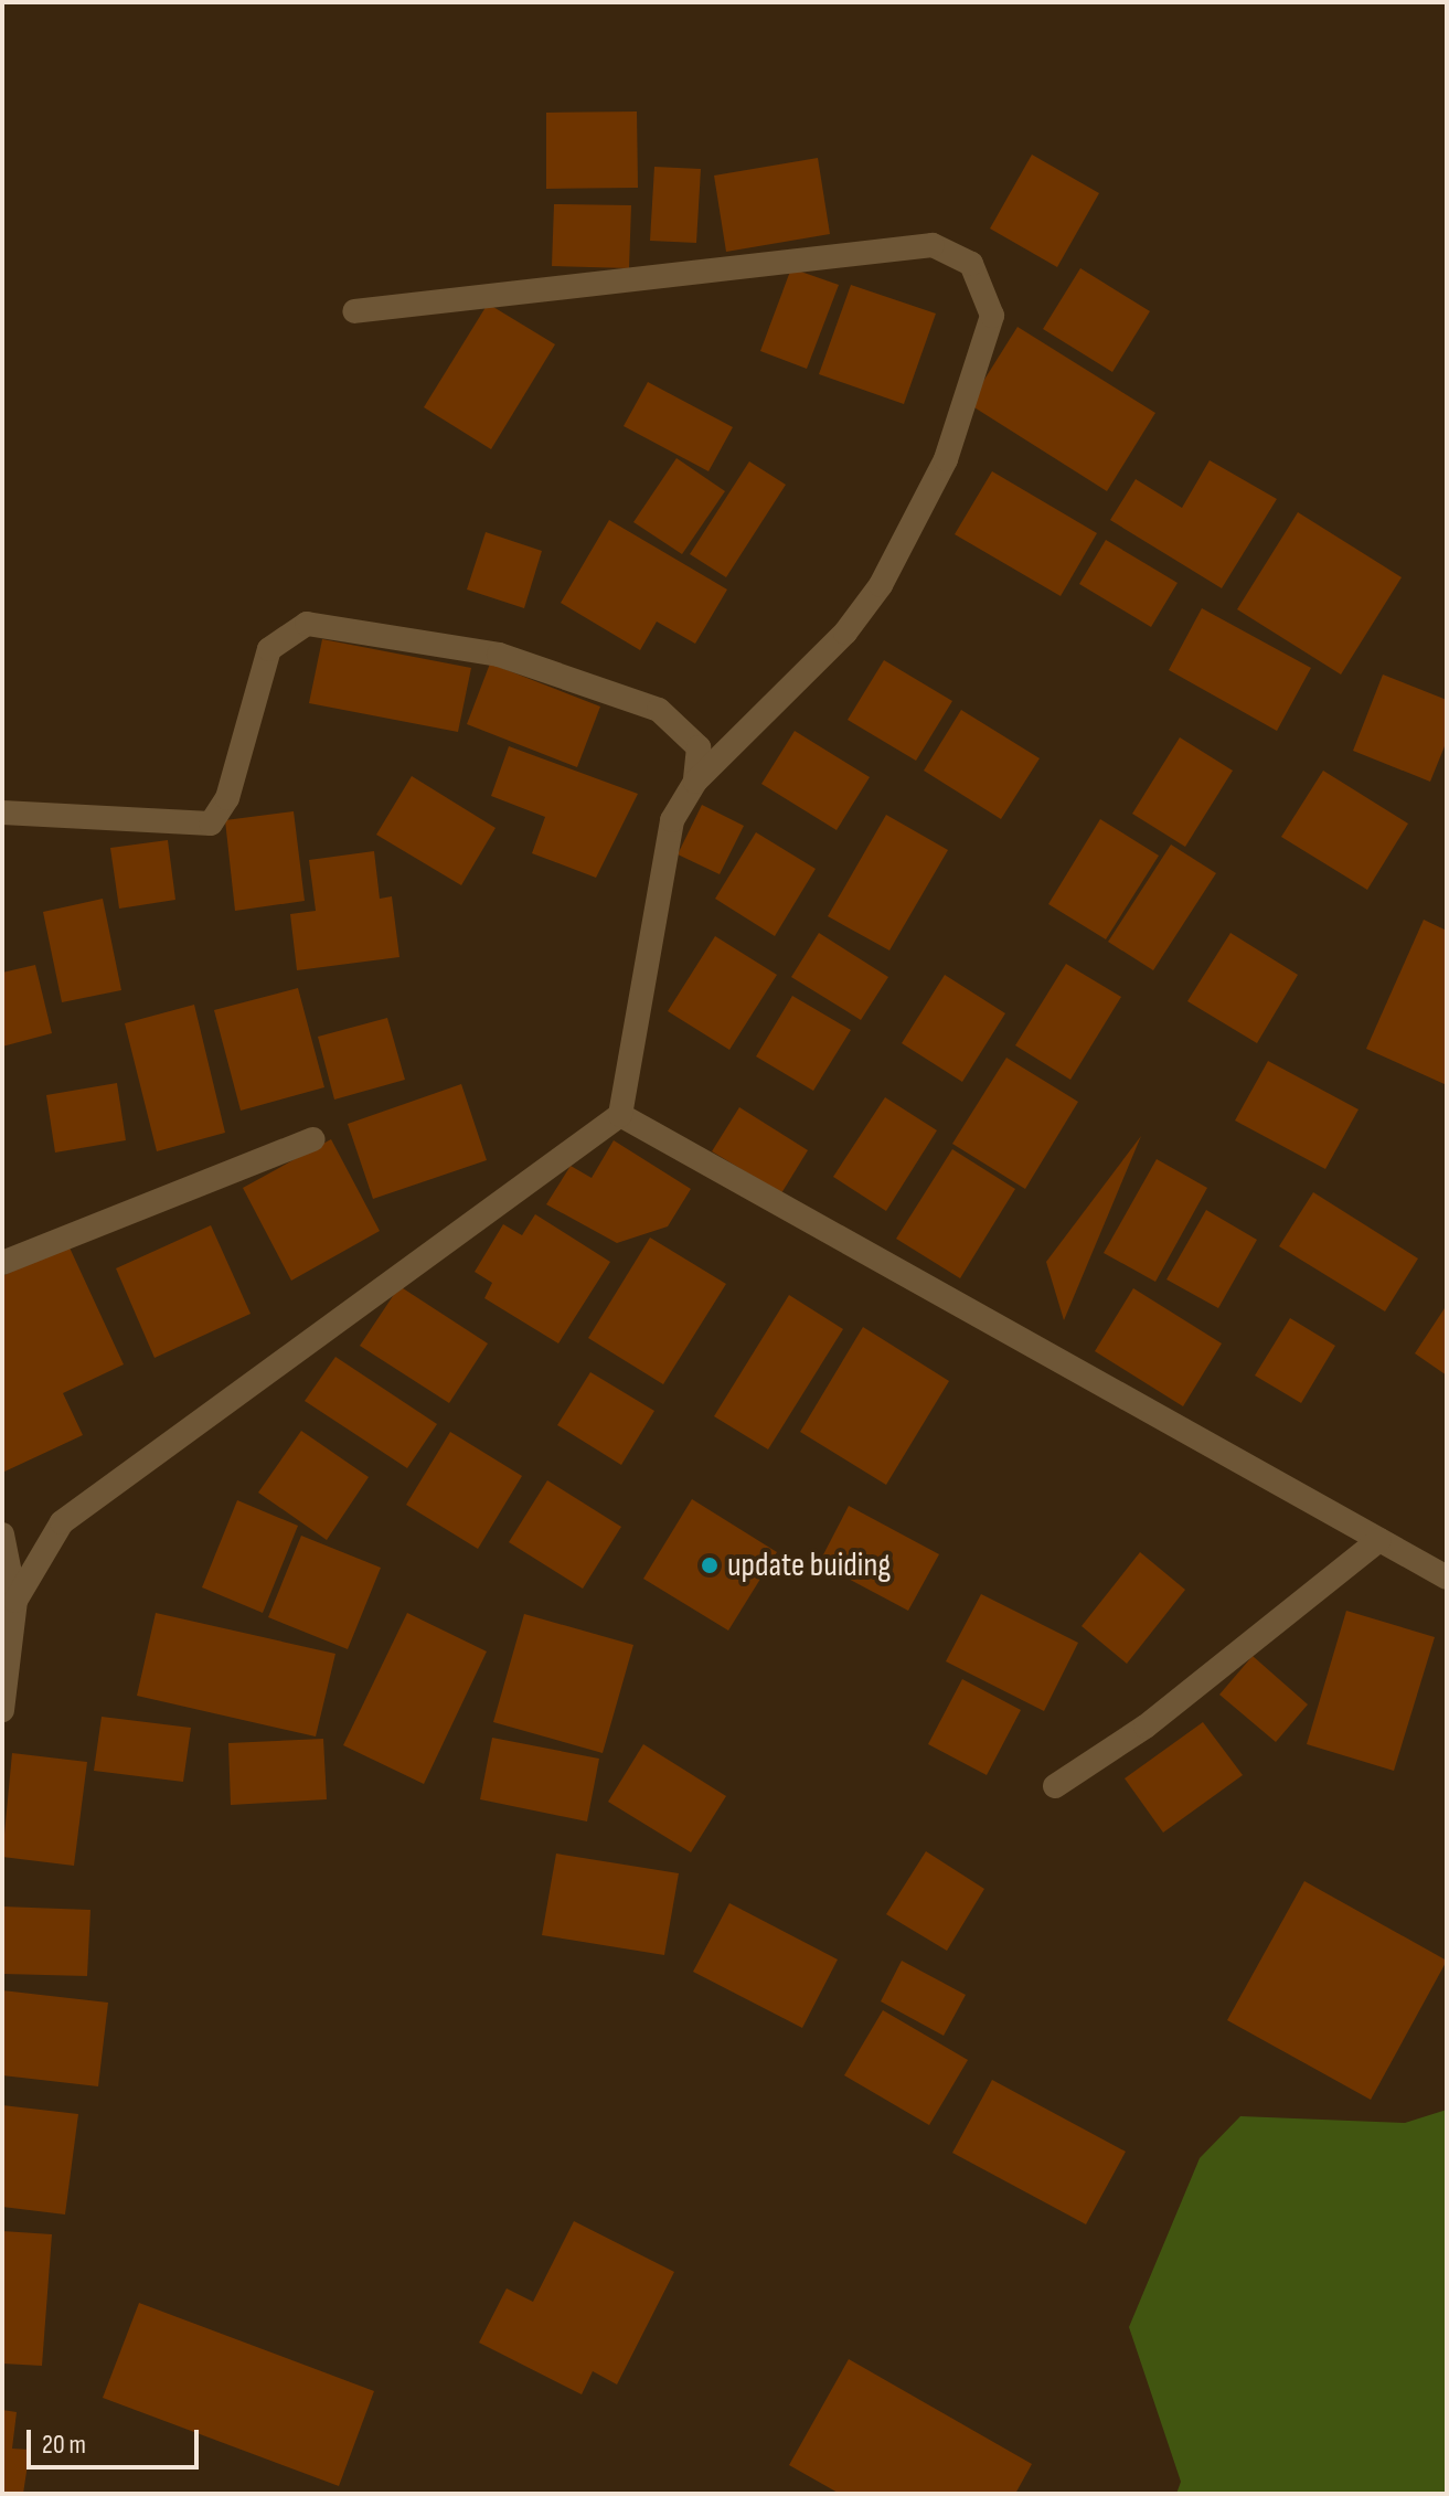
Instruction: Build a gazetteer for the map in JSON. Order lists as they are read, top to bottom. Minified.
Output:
{"places":["update buiding"],"scale_bar":"20 m"}
